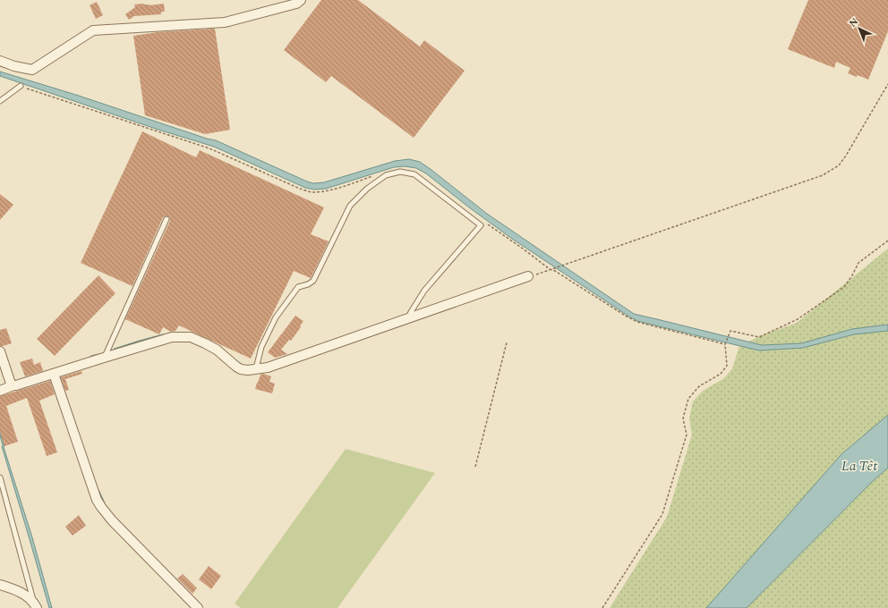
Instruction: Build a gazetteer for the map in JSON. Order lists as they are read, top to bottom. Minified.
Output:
{"water":["La Têt"],"north":"top left"}
